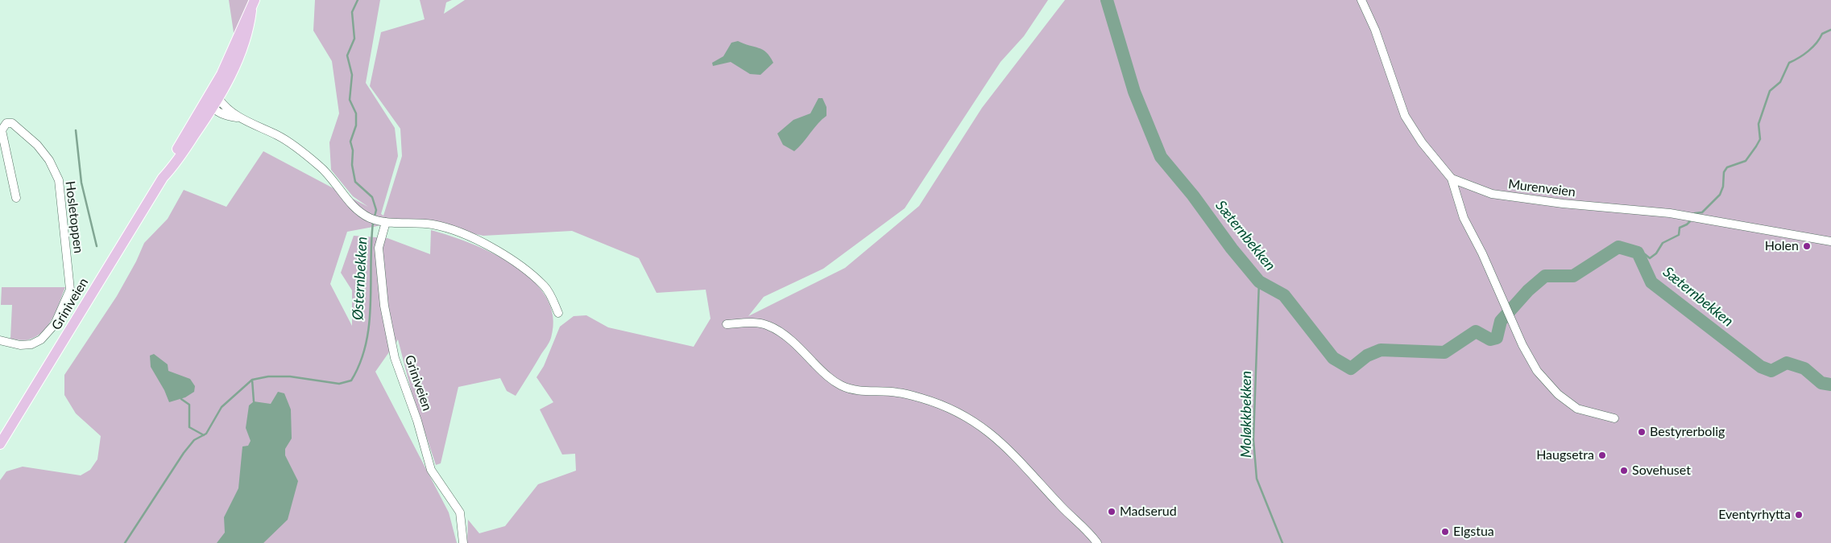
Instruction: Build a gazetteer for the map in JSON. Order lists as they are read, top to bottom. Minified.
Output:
{"streets":{"main road":["Griniveien"],"street":["Murenveien","Hosletoppen"]},"water":["Sæternbekken","Østernbekken","Moløkkbekken"],"places":["Holen","Bestyrerbolig","Haugsetra","Sovehuset","Madserud","Eventyrhytta","Elgstua"]}
